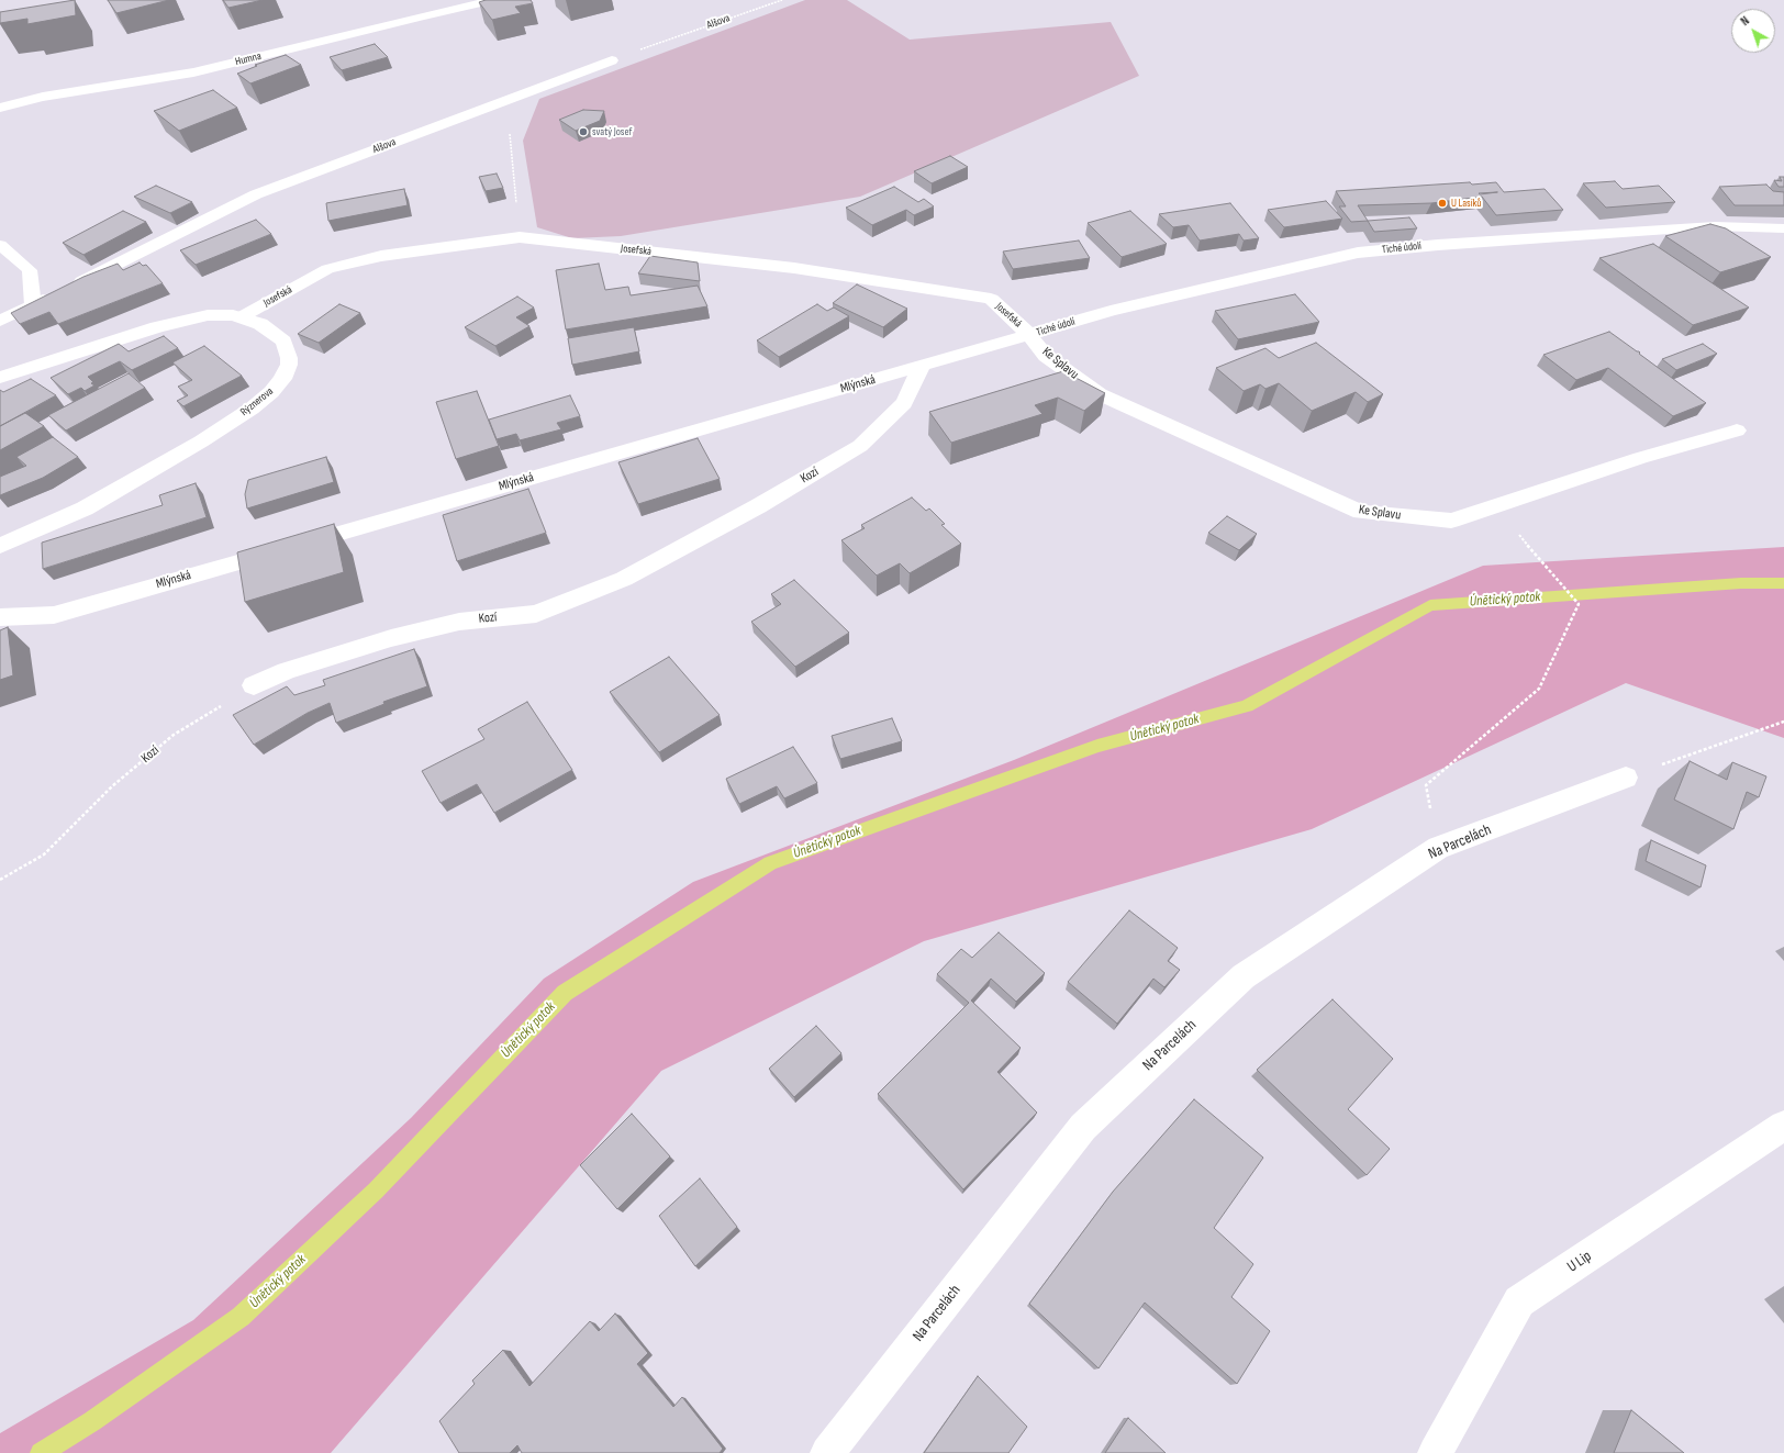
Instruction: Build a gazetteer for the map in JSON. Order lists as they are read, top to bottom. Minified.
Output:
{"streets":{"street":["Alšova","Humna","Tiché údolí","Josefská","Ke Splavu","Mlýnská","Rýznerova","Kozí","Na Parcelách","U Lip"]},"crossings":[["Tiché údolí","Josefská"],["Tiché údolí","Ke Splavu"],["Tiché údolí","Mlýnská"],["Josefská","Ke Splavu"],["Josefská","Mlýnská"],["Josefská","Rýznerova"],["Ke Splavu","Mlýnská"],["Mlýnská","Kozí"]],"water":["Únětický potok"],"places":["svatý Josef","U Lasíků"],"north":"top left"}
